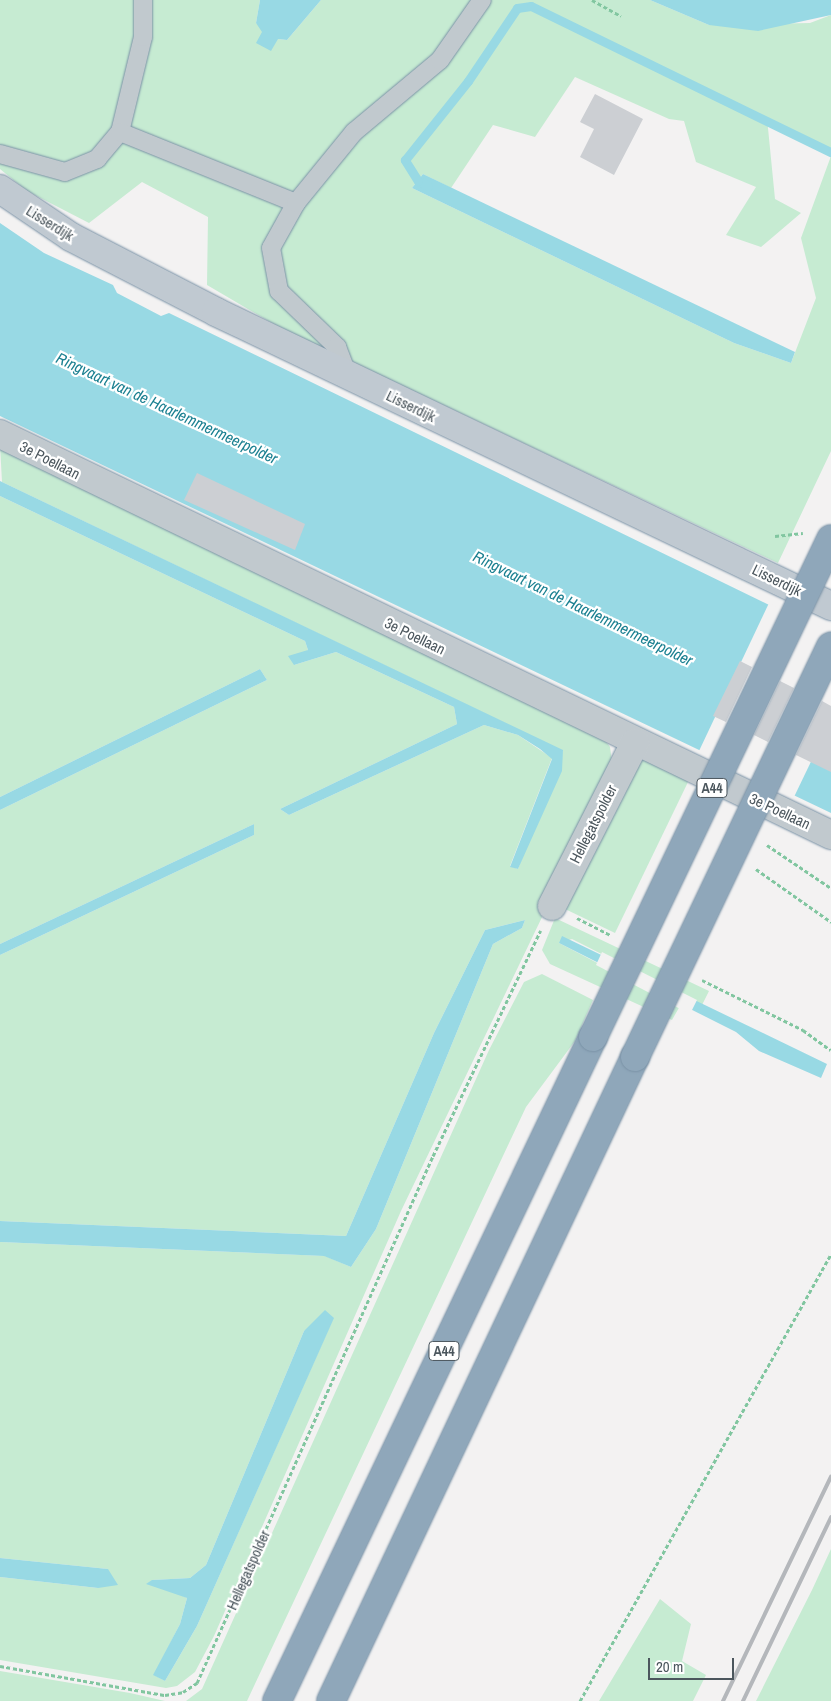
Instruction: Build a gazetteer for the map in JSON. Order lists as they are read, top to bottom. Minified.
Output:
{"streets":{"highway":["A44"],"street":["Lisserdijk","3e Poellaan","Hellegatspolder"]},"crossings":[["3e Poellaan","Hellegatspolder"]],"water":["Ringvaart van de Haarlemmermeerpolder"],"scale_bar":"20 m"}
